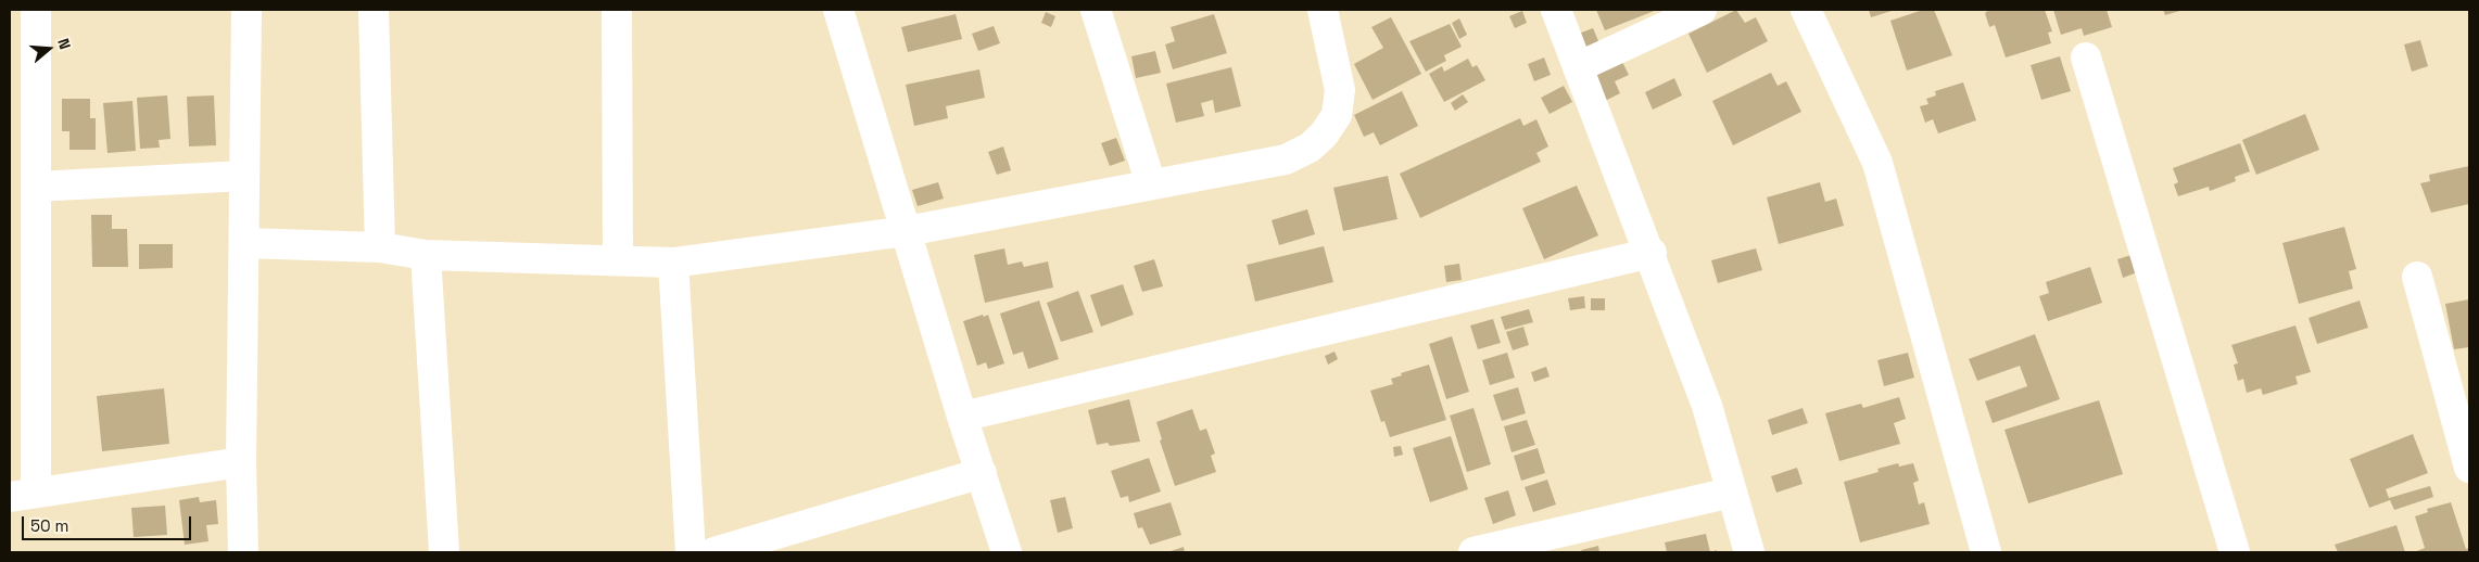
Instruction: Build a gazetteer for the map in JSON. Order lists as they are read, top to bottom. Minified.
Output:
{"scale_bar":"50 m","north":"right"}
